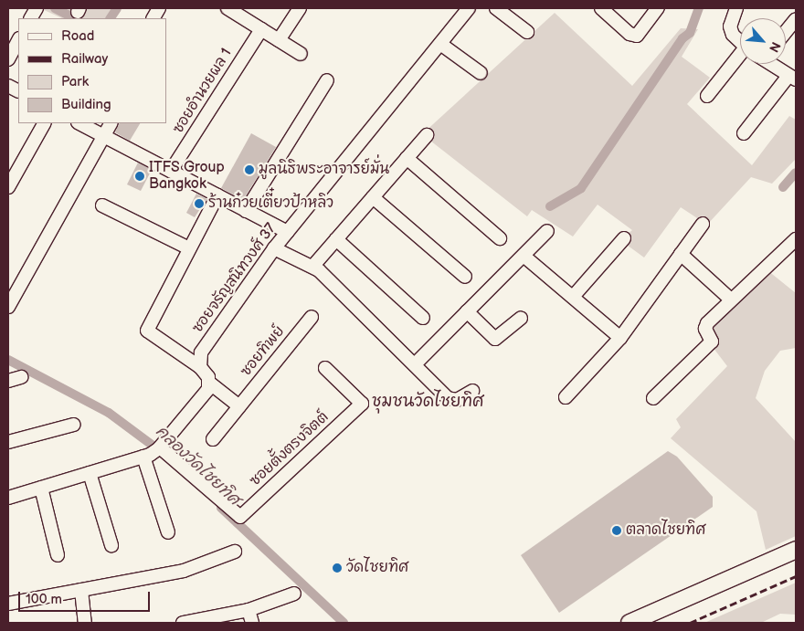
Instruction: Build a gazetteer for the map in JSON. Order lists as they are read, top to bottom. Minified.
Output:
{"streets":{"street":["ซอยอำนวยผล 1","ซอยจรัญสนิทวงศ์ 37","ซอยทิพย์","ซอยตั้งตรงจิตต์"]},"districts":["ชุมชนวัดไชยทิศ"],"water":["คลองวัดไชยทิศ"],"places":["มูลนิธิพระอาจารย์มั่น","ITFS Group Bangkok","ร้านก๋วยเตี๋ยวป้าหลิว","ตลาดไชยทิศ","วัดไชยทิศ"],"legend":["Road","Railway","Park","Building"],"scale_bar":"100 m","north":"bottom right"}
